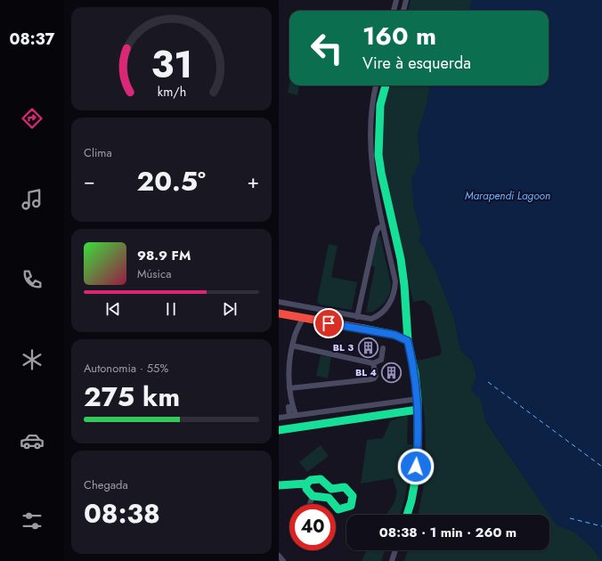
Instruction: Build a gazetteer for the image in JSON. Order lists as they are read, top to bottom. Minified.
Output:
{"water":["Marapendi Lagoon"],"places":{"building":["BL 3","BL 4"]},"page":{"tabs":"08:37","turn":["160 m","Vire à esquerda"],"tile":["Clima",["Autonomia · 55%","275 km"],["Chegada","08:38"]],"heat":["−","20.5°","+"],"song":["98.9 FM","Música"],"limit":"40","trip":"08:38 · 1 min · 260 m","gauge":["31","km/h"]}}
